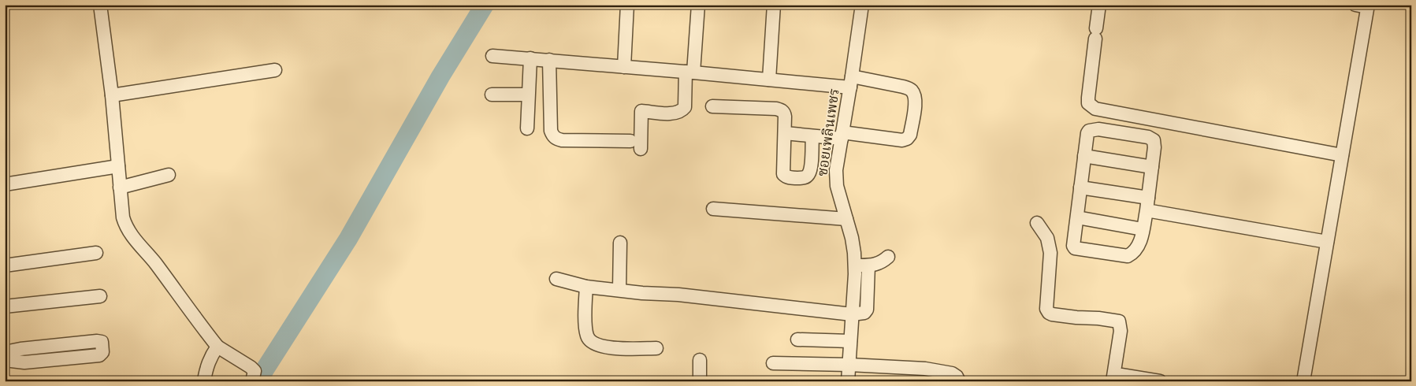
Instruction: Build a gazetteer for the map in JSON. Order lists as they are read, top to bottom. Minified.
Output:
{"streets":{"street":["ซอยเพลินเพชร"]}}
